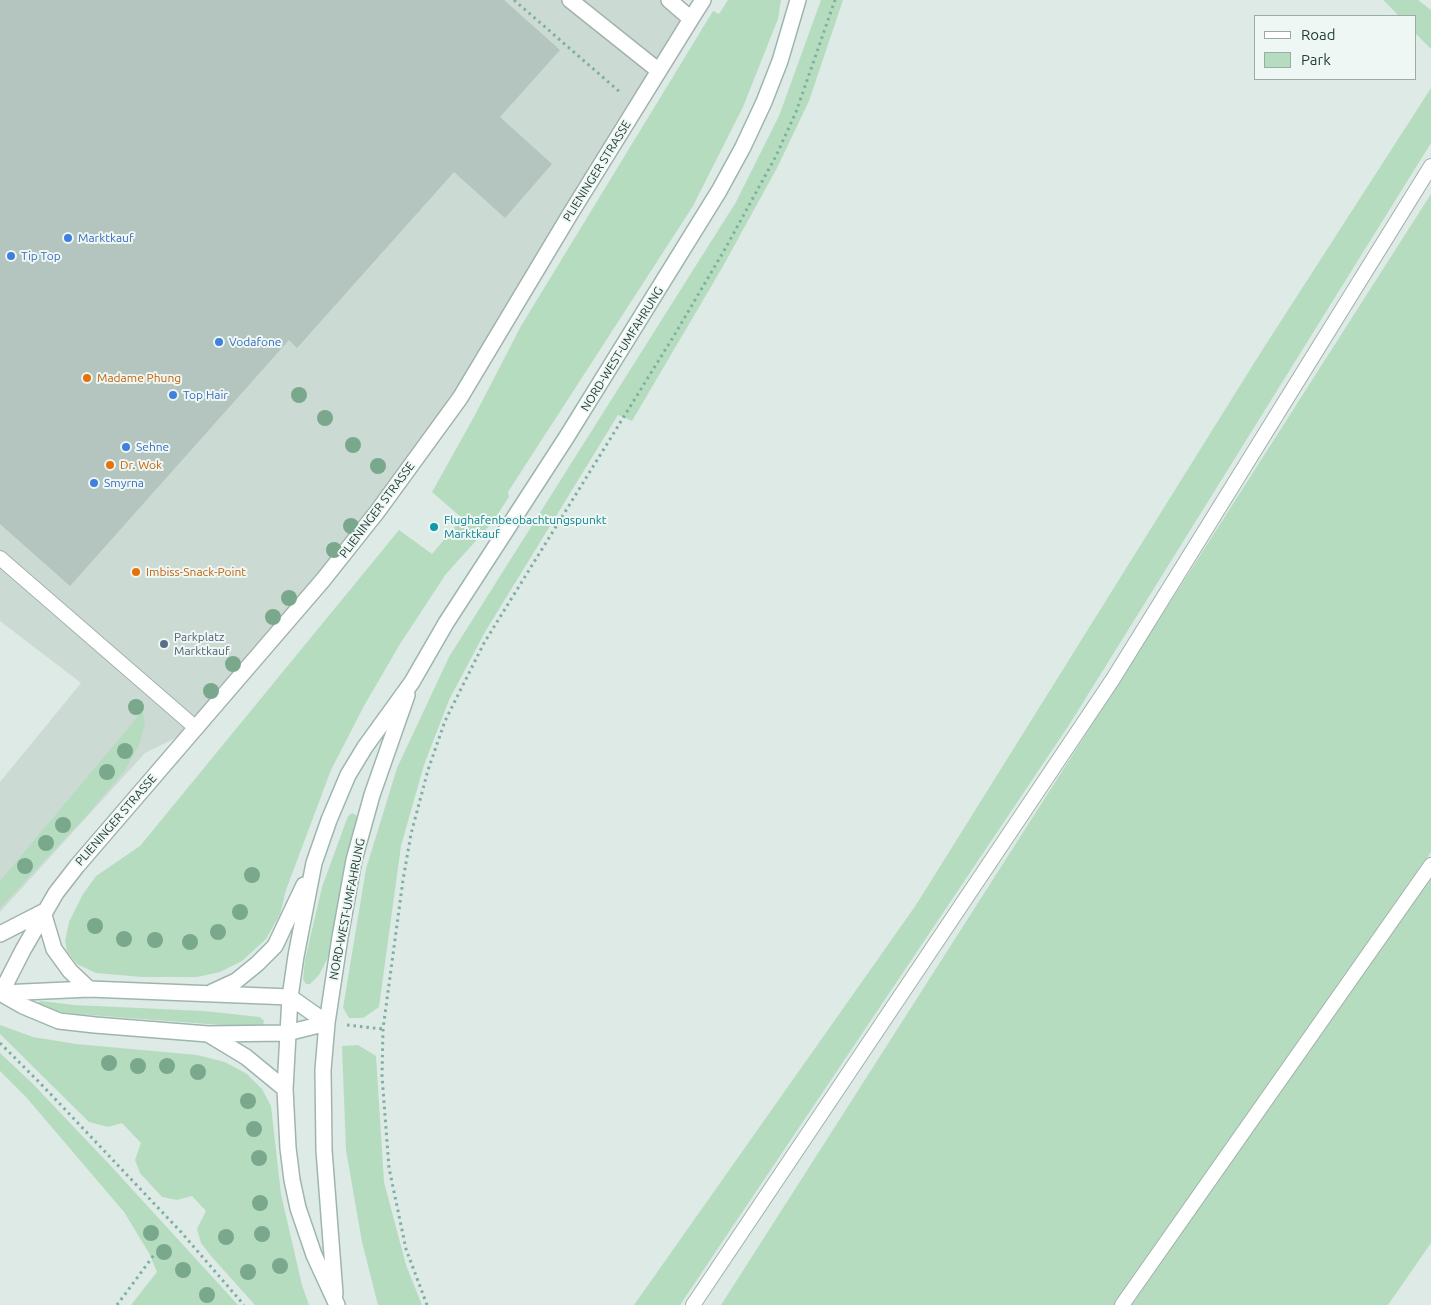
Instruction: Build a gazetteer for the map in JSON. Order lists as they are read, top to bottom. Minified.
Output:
{"streets":{"main road":["PLIENINGER STRASSE","NORD-WEST-UMFAHRUNG"]},"places":["Marktkauf","Tip Top","Vodafone","Madame Phung","Top Hair","Sehne","Dr. Wok","Smyrna","Flughafenbeobachtungspunkt Marktkauf","Imbiss-Snack-Point","Parkplatz Marktkauf"],"legend":["Road","Park"]}
